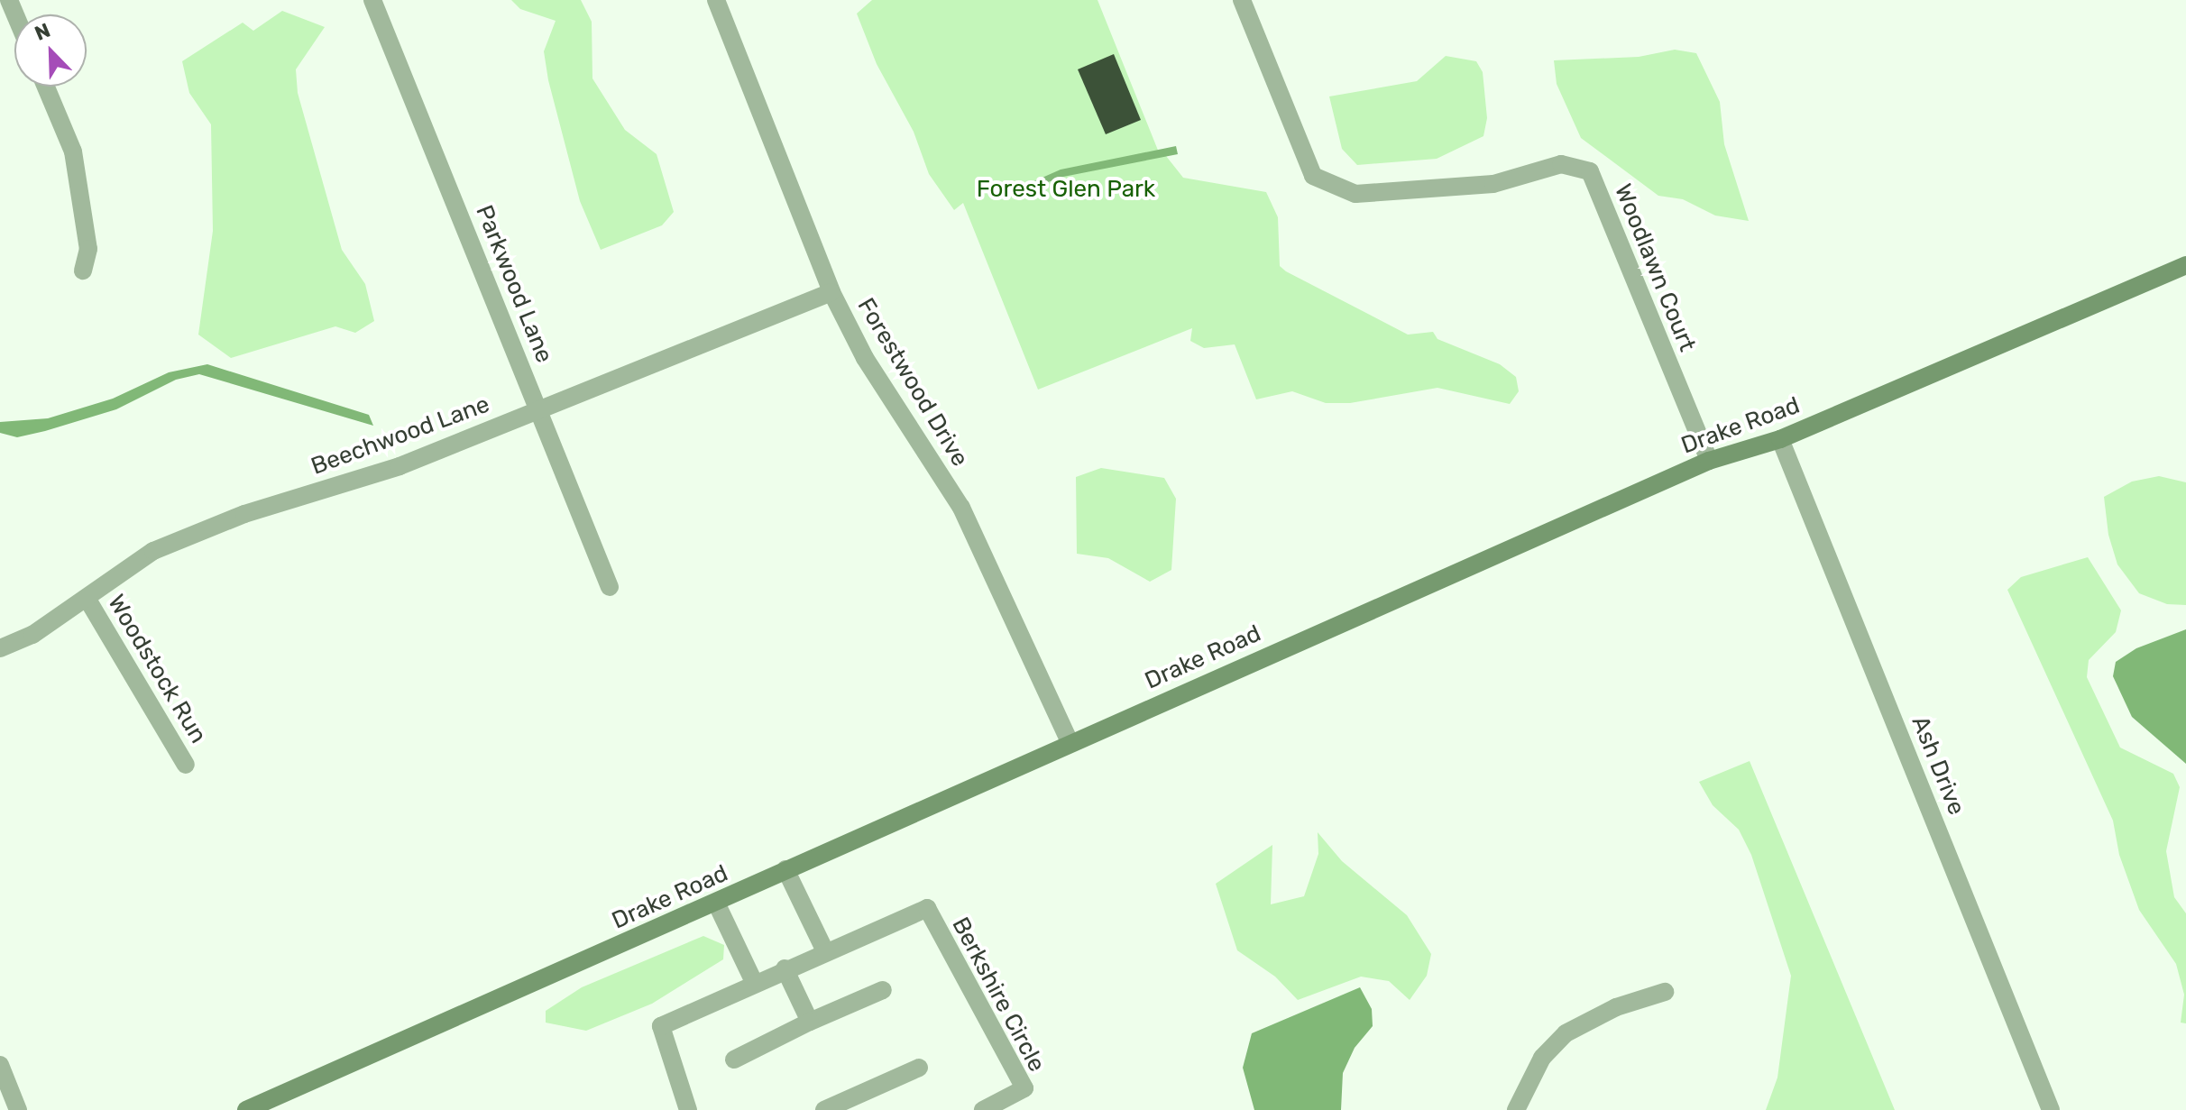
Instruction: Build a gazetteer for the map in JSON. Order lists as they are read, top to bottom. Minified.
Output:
{"streets":{"street":["Woodlawn Court","Parkwood Lane","Forestwood Drive","Drake Road","Beechwood Lane","Woodstock Run","Ash Drive","Berkshire Circle"]},"crossings":[["Woodlawn Court","Drake Road"],["Parkwood Lane","Beechwood Lane"],["Forestwood Drive","Drake Road"],["Forestwood Drive","Beechwood Lane"],["Drake Road","Ash Drive"],["Beechwood Lane","Woodstock Run"]],"parks":["Forest Glen Park"],"north":"top left"}
